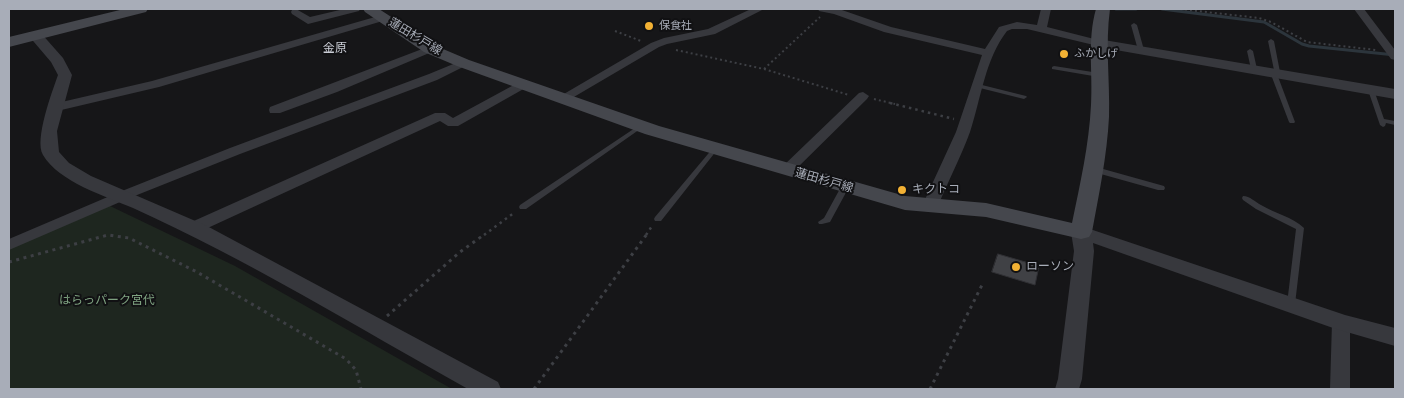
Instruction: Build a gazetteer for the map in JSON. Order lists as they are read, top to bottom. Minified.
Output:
{"streets":{"main road":["蓮田杉戸線"]},"districts":["金原"],"parks":["はらっパーク宮代"],"places":["保食社","ふかしげ","キクトコ","ローソン"]}
